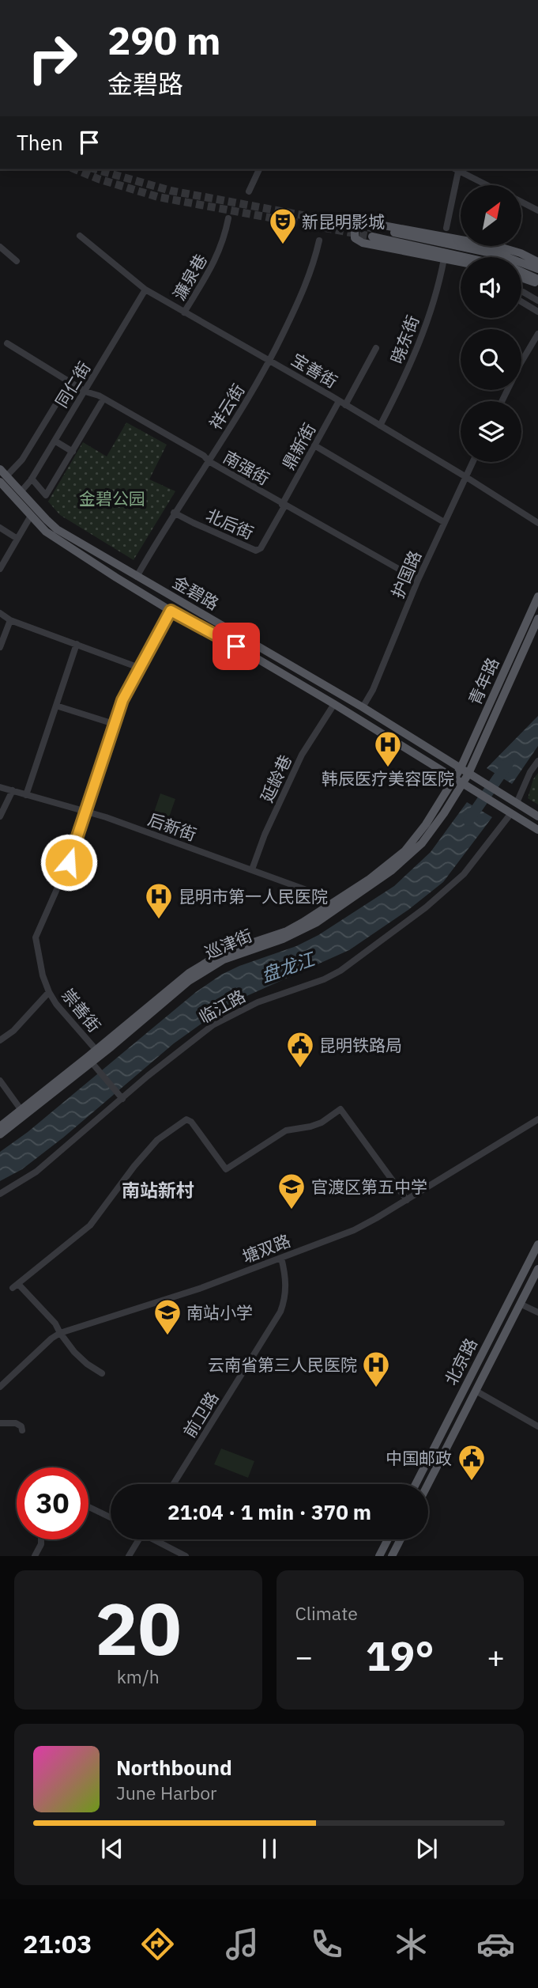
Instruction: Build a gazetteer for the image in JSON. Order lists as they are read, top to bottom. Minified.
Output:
{"streets":{"main road":["金碧路","青年路","巡津街","北京路"],"street":["濂泉巷","晓东街","宝善街","同仁街","祥云街","鼎新街","南强街","北后街","护国路","延龄巷","后新街","临江路","崇善街","塘双路","前卫路"]},"crossings":[["濂泉巷","宝善街"],["晓东街","宝善街"],["宝善街","同仁街"],["宝善街","祥云街"],["宝善街","鼎新街"],["宝善街","护国路"],["同仁街","南强街"],["同仁街","金碧路"],["祥云街","南强街"],["祥云街","北后街"],["祥云街","金碧路"],["鼎新街","南强街"],["鼎新街","北后街"],["南强街","北后街"],["南强街","护国路"],["护国路","金碧路"],["金碧路","青年路"],["金碧路","延龄巷"],["金碧路","巡津街"],["金碧路","临江路"],["金碧路","崇善街"],["青年路","巡津街"],["延龄巷","后新街"],["后新街","巡津街"],["后新街","崇善街"],["巡津街","崇善街"],["塘双路","前卫路"]],"districts":["南站新村"],"water":["盘龙江"],"parks":["金碧公园"],"places":{"theatre":["新昆明影城"],"hospital":["韩辰医疗美容医院","昆明市第一人民医院","云南省第三人民医院"],"public building":["昆明铁路局","中国邮政"],"school or university":["官渡区第五中学","南站小学"]},"north":"top right","page":{"turn":["290 m","金碧路"],"then":"Then","limit":"30","trip":"21:04 · 1 min · 370 m","tile":[["20","km/h"],"Climate"],"heat":["−","19°","+"],"song":["Northbound","June Harbor"],"tabs":"21:03"}}
